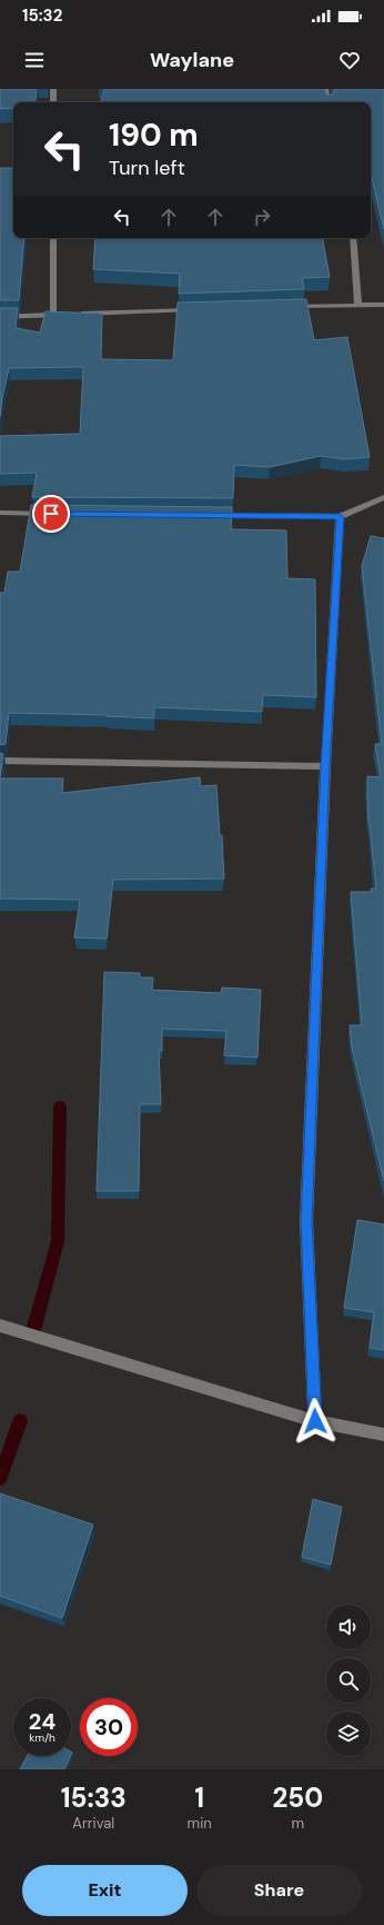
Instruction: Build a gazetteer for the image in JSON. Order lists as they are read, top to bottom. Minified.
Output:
{"page":{"status":"15:32","header":"Waylane","turn":["190 m","Turn left"],"speed":"24 km/h","limit":"30","eta":["15:33","Arrival","1","min","250","m"],"buttons":["Exit","Share"]}}
